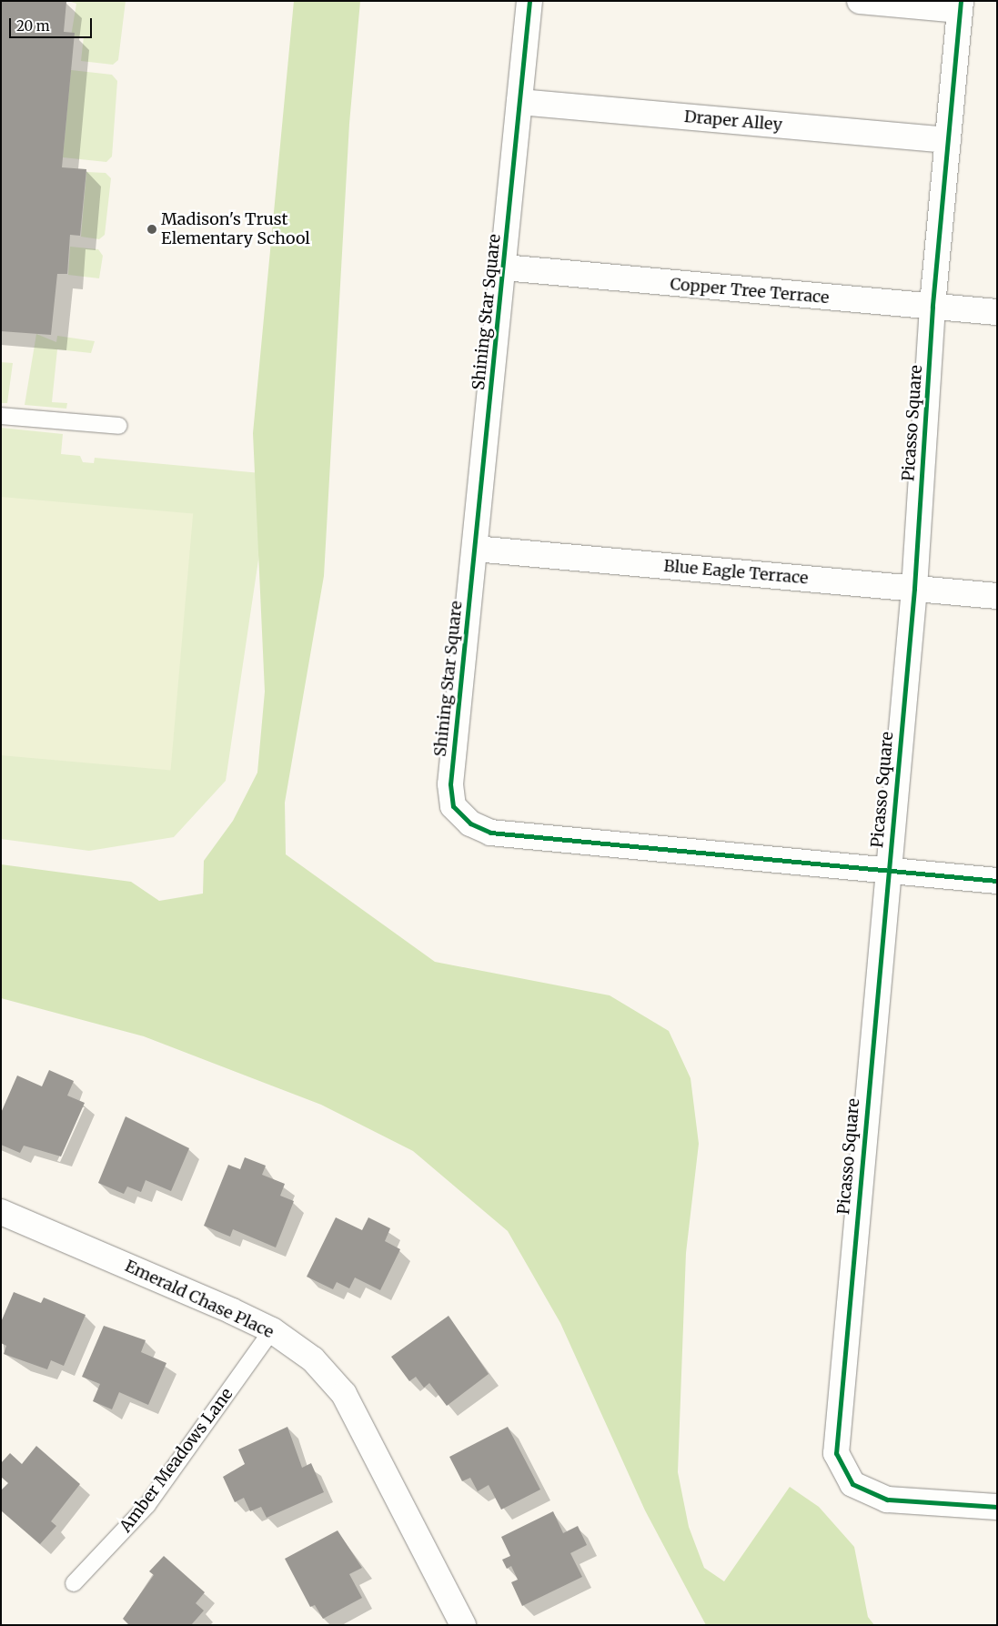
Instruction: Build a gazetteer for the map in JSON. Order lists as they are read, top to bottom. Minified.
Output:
{"streets":{"street":["Draper Alley","Copper Tree Terrace","Shining Star Square","Picasso Square","Blue Eagle Terrace","Emerald Chase Place"],"lane":["Amber Meadows Lane"]},"crossings":[["Draper Alley","Shining Star Square"],["Draper Alley","Picasso Square"],["Copper Tree Terrace","Shining Star Square"],["Copper Tree Terrace","Picasso Square"],["Shining Star Square","Picasso Square"],["Shining Star Square","Blue Eagle Terrace"],["Picasso Square","Blue Eagle Terrace"],["Emerald Chase Place","Amber Meadows Lane"]],"places":["Madison's Trust Elementary School"],"scale_bar":"20 m"}
